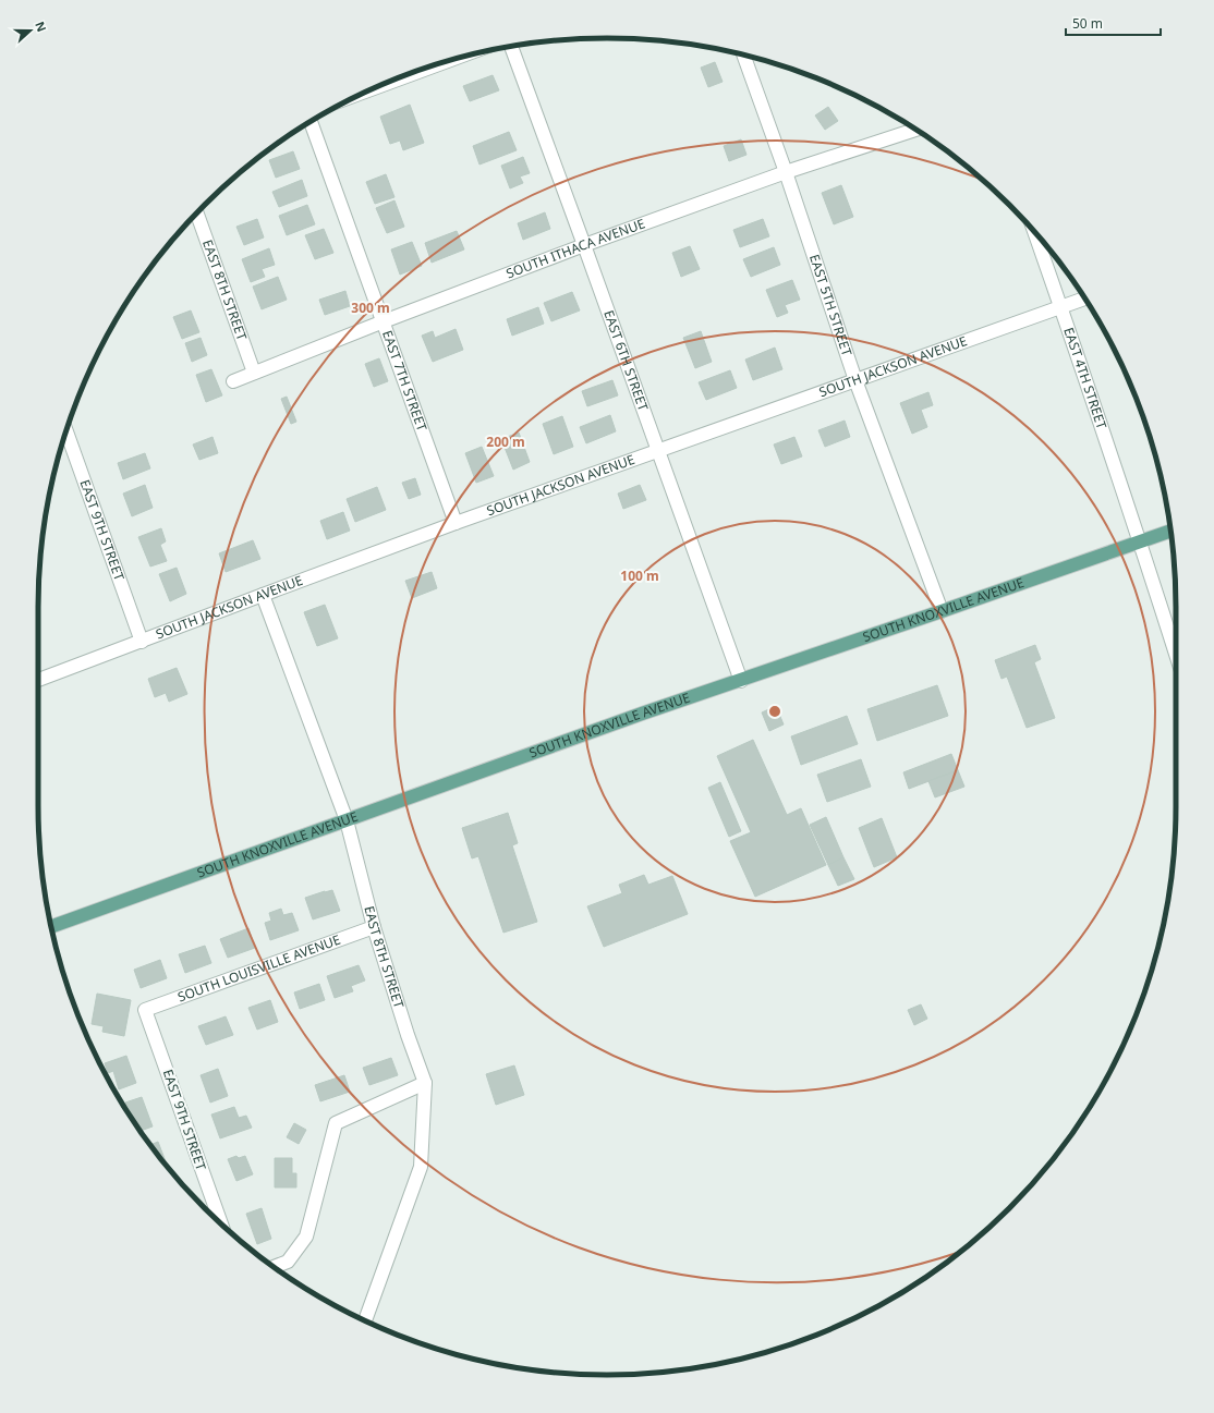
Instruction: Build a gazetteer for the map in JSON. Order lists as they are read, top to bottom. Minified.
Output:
{"streets":{"main road":["SOUTH KNOXVILLE AVENUE"],"street":["SOUTH ITHACA AVENUE","EAST 8TH STREET","EAST 5TH STREET","EAST 6TH STREET","SOUTH JACKSON AVENUE","EAST 4TH STREET","EAST 7TH STREET","EAST 9TH STREET","SOUTH LOUISVILLE AVENUE"]},"crossings":[["SOUTH ITHACA AVENUE","EAST 8TH STREET"],["SOUTH ITHACA AVENUE","EAST 5TH STREET"],["SOUTH ITHACA AVENUE","EAST 6TH STREET"],["SOUTH ITHACA AVENUE","EAST 7TH STREET"],["EAST 8TH STREET","SOUTH JACKSON AVENUE"],["EAST 8TH STREET","SOUTH KNOXVILLE AVENUE"],["EAST 8TH STREET","SOUTH LOUISVILLE AVENUE"],["EAST 5TH STREET","SOUTH JACKSON AVENUE"],["EAST 5TH STREET","SOUTH KNOXVILLE AVENUE"],["EAST 6TH STREET","SOUTH JACKSON AVENUE"],["EAST 6TH STREET","SOUTH KNOXVILLE AVENUE"],["SOUTH JACKSON AVENUE","EAST 4TH STREET"],["SOUTH JACKSON AVENUE","EAST 7TH STREET"],["SOUTH JACKSON AVENUE","EAST 9TH STREET"],["EAST 4TH STREET","SOUTH KNOXVILLE AVENUE"],["EAST 9TH STREET","SOUTH LOUISVILLE AVENUE"]],"scale_bar":"50 m","north":"right","rings":["300 m","200 m","100 m"]}
